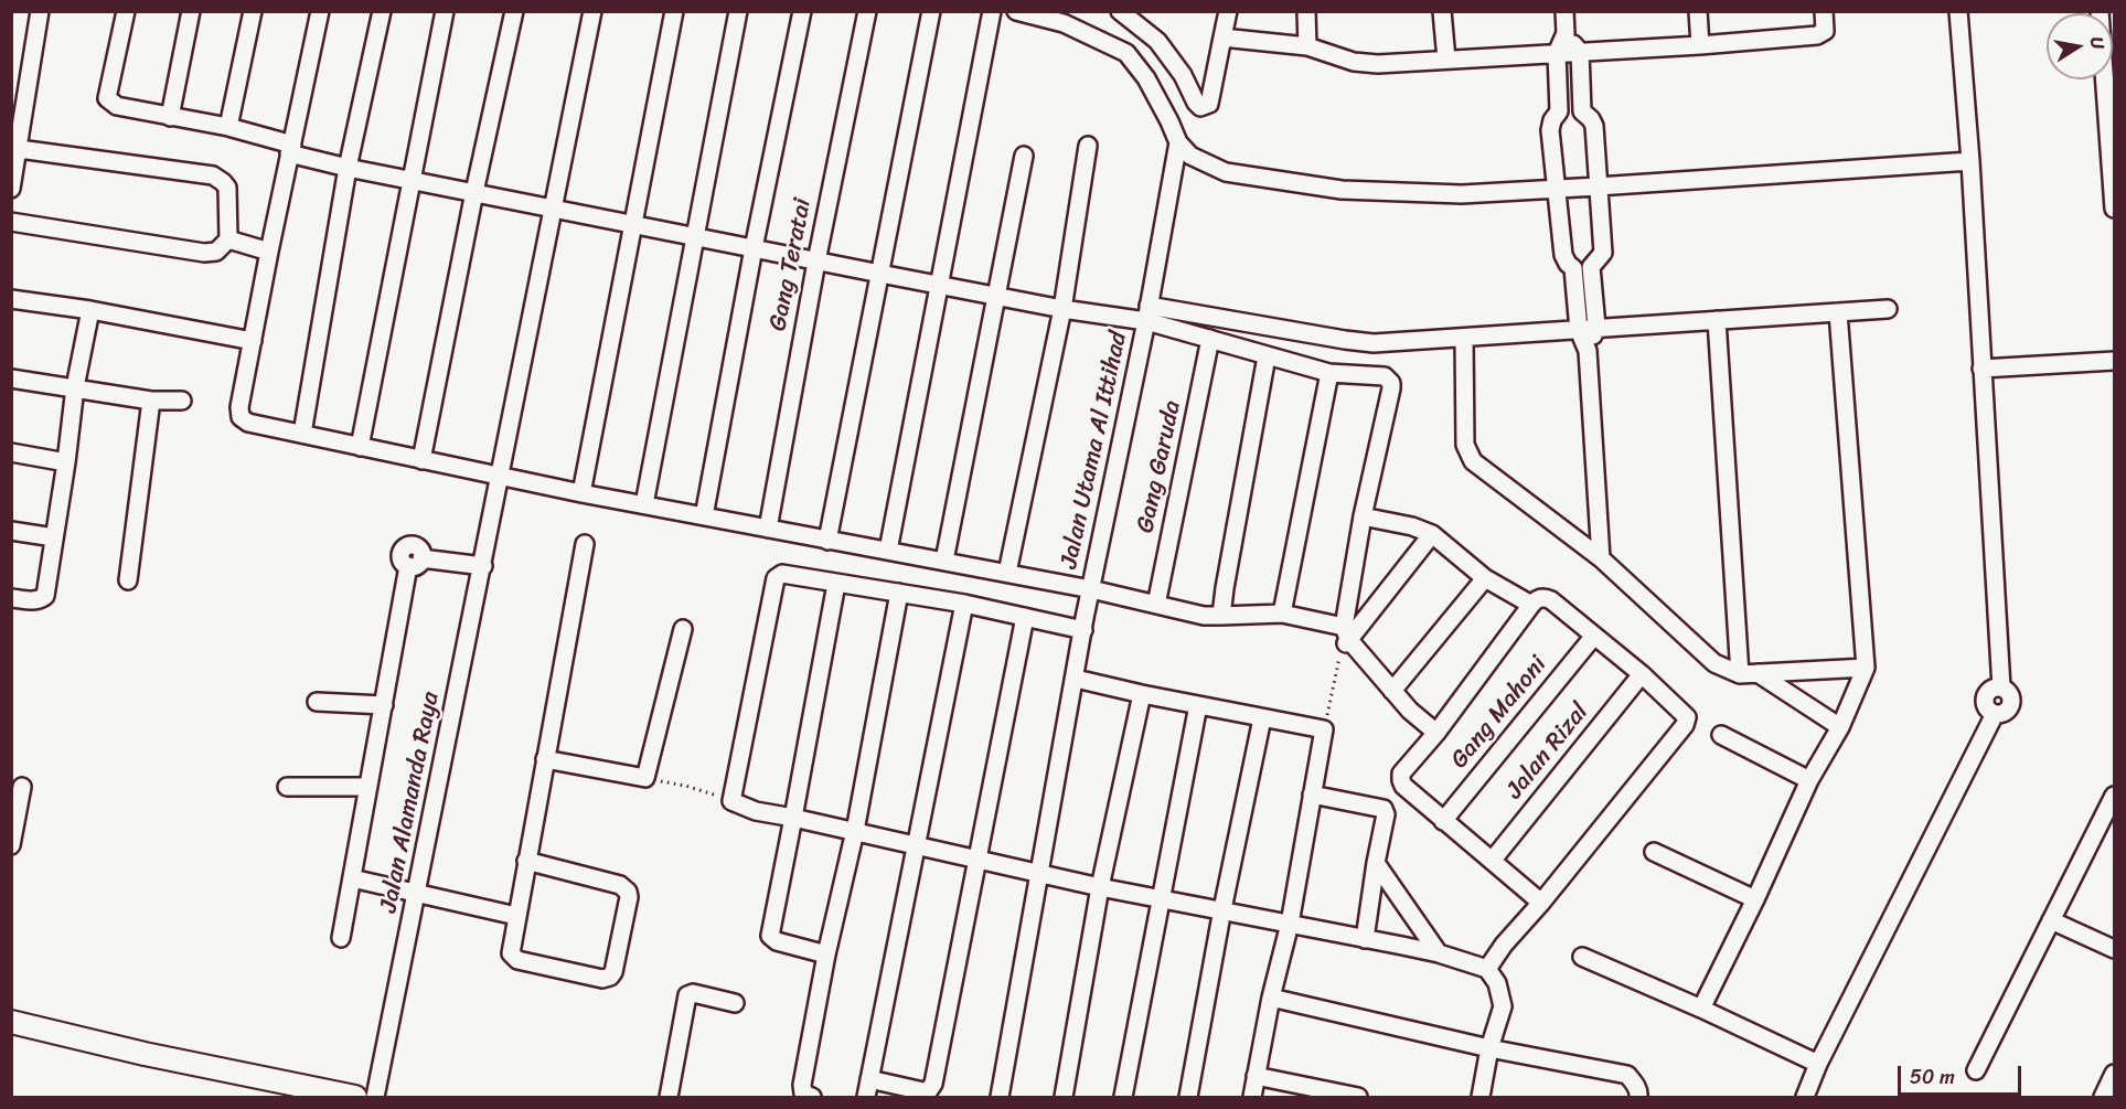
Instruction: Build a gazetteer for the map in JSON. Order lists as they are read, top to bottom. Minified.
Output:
{"streets":{"street":["Gang Teratai","Jalan Utama Al Ittihad","Gang Garuda","Gang Mahoni","Jalan Rizal","Jalan Alamanda Raya"]},"scale_bar":"50 m","north":"right"}
